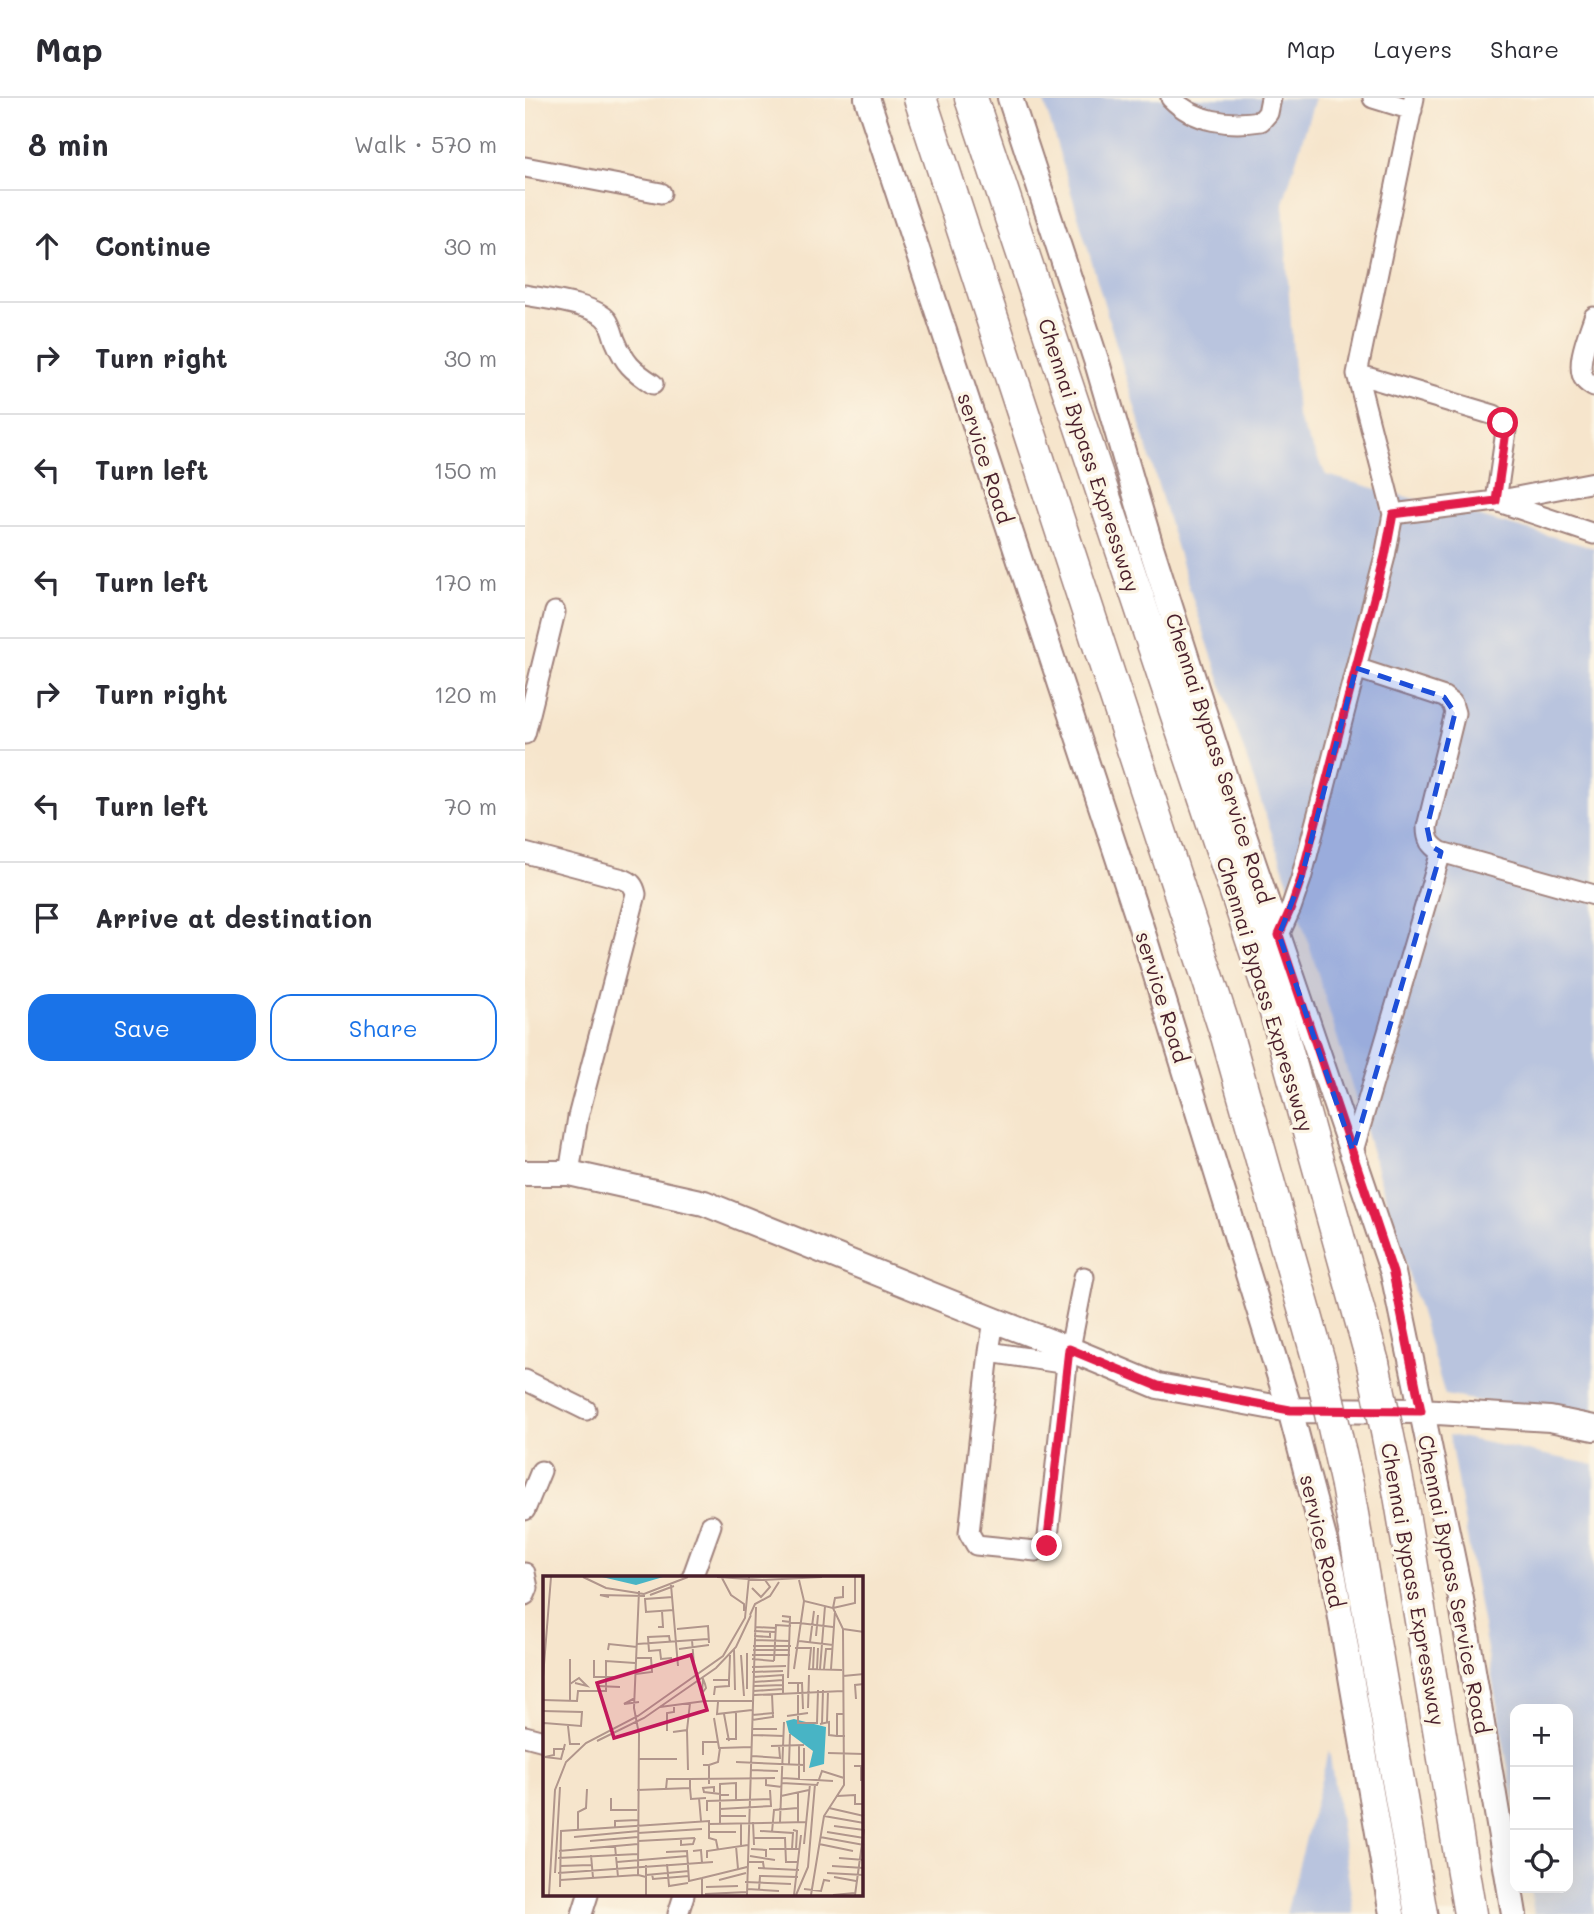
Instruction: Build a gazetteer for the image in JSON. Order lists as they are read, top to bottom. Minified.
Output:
{"streets":{"highway":["Chennai Bypass Expressway"],"street":["service Road","Chennai Bypass Service Road"]},"page":{"header":"Map","nav":["Map","Layers","Share"],"heading":["8 min","Walk · 570 m"],"list":[["Continue","30 m"],["Turn right","30 m"],["Turn left","150 m"],["Turn left","170 m"],["Turn right","120 m"],["Turn left","70 m"],"Arrive at destination"],"buttons":["Save","Share"],"map_buttons":["+","−"]}}
